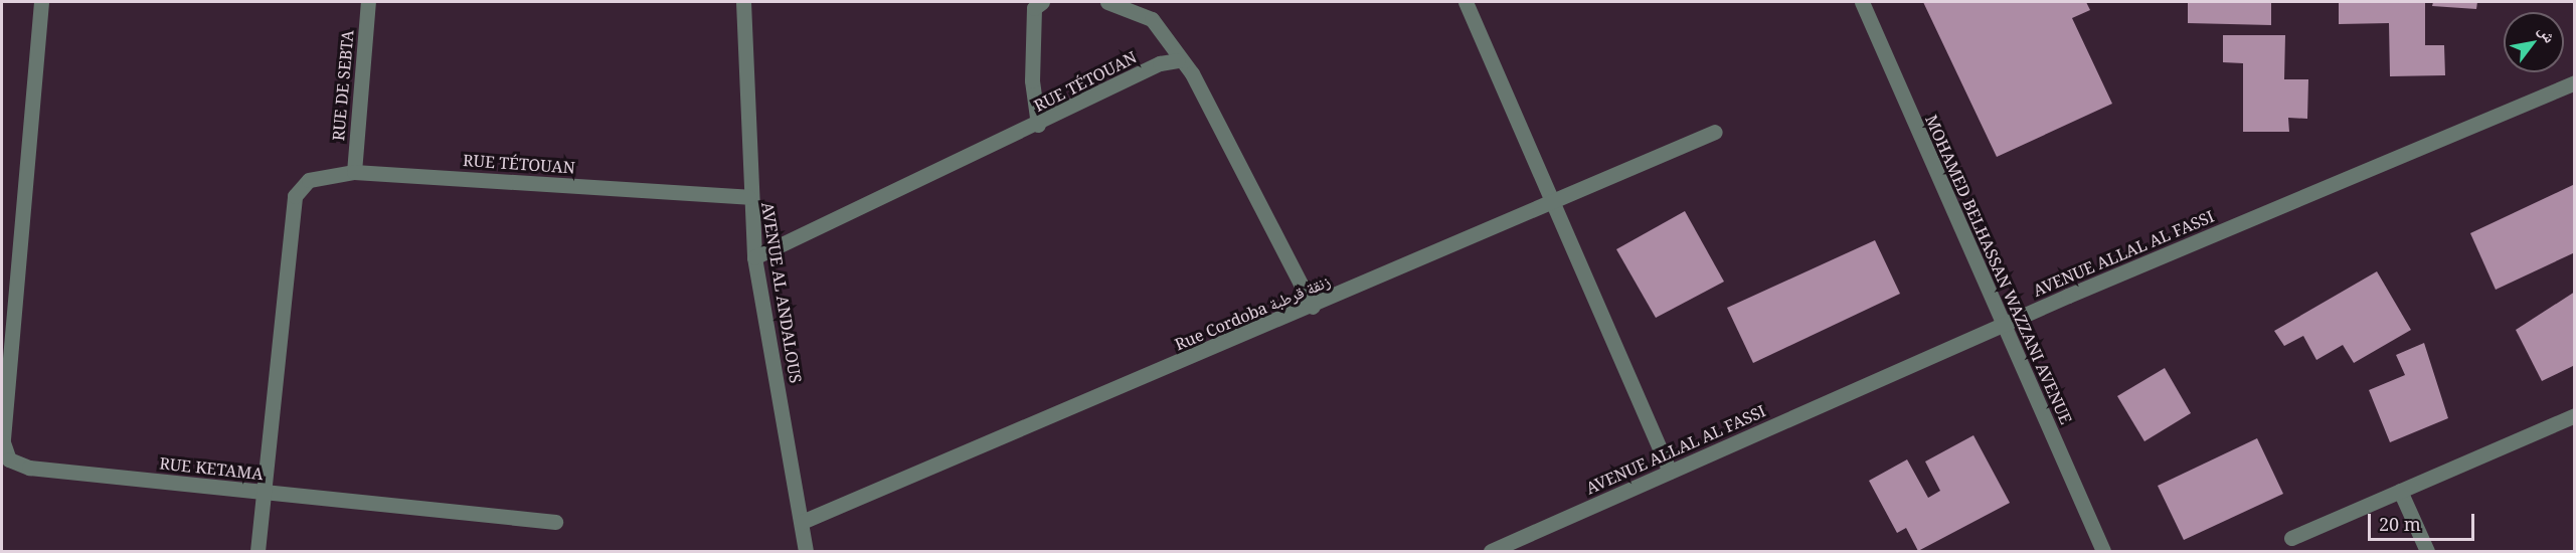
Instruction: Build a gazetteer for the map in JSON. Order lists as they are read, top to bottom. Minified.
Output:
{"streets":{"street":["RUE TÉTOUAN","RUE DE SEBTA","AVENUE ALLAL AL FASSI","MOHAMED BELHASSAN WAZZANI AVENUE","AVENUE AL ANDALOUS","Rue Cordoba زنقة قرطبة","RUE KETAMA"]},"crossings":[["RUE TÉTOUAN","RUE DE SEBTA"],["RUE TÉTOUAN","AVENUE AL ANDALOUS"],["RUE TÉTOUAN","RUE KETAMA"],["AVENUE ALLAL AL FASSI","MOHAMED BELHASSAN WAZZANI AVENUE"],["AVENUE AL ANDALOUS","Rue Cordoba زنقة قرطبة"]],"scale_bar":"20 m","north":"top right"}
